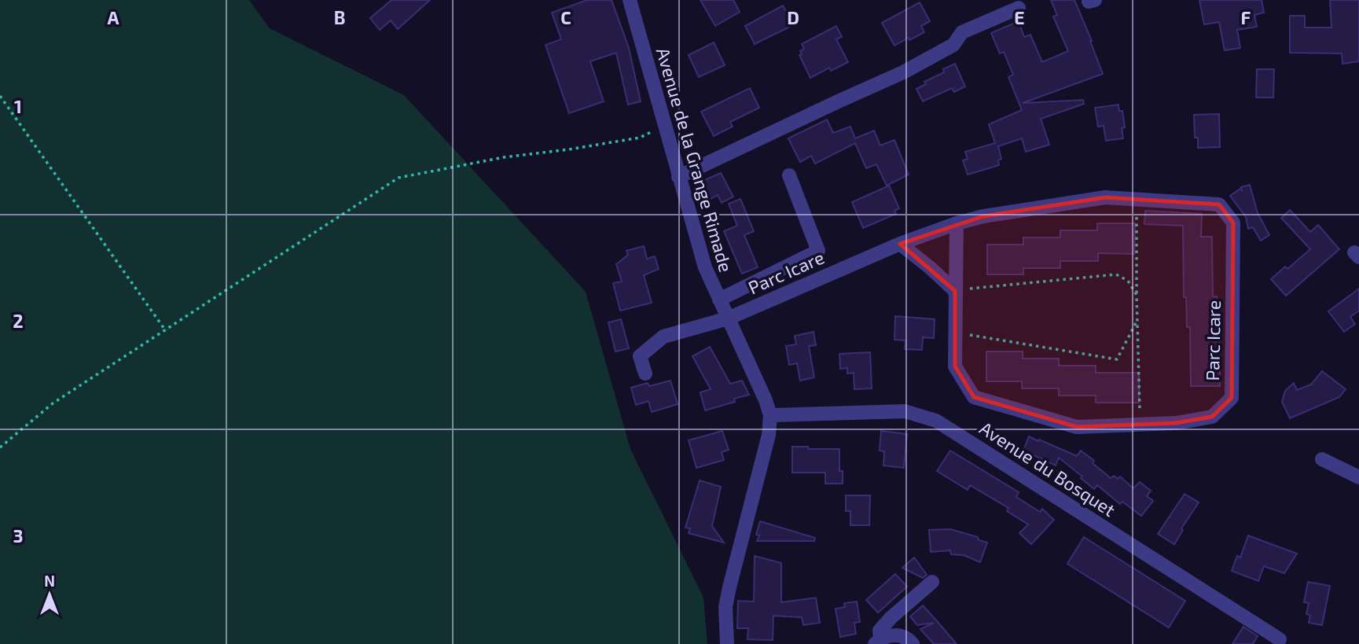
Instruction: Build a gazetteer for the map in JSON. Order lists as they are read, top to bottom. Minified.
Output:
{"streets":{"street":["Avenue de la Grange Rimade","Parc Icare","Avenue du Bosquet"]},"crossings":[["Avenue de la Grange Rimade","Parc Icare"],["Avenue de la Grange Rimade","Avenue du Bosquet"]],"north":"top","grid":{"columns":["A","B","C","D","E","F"],"rows":["1","2","3"]}}
